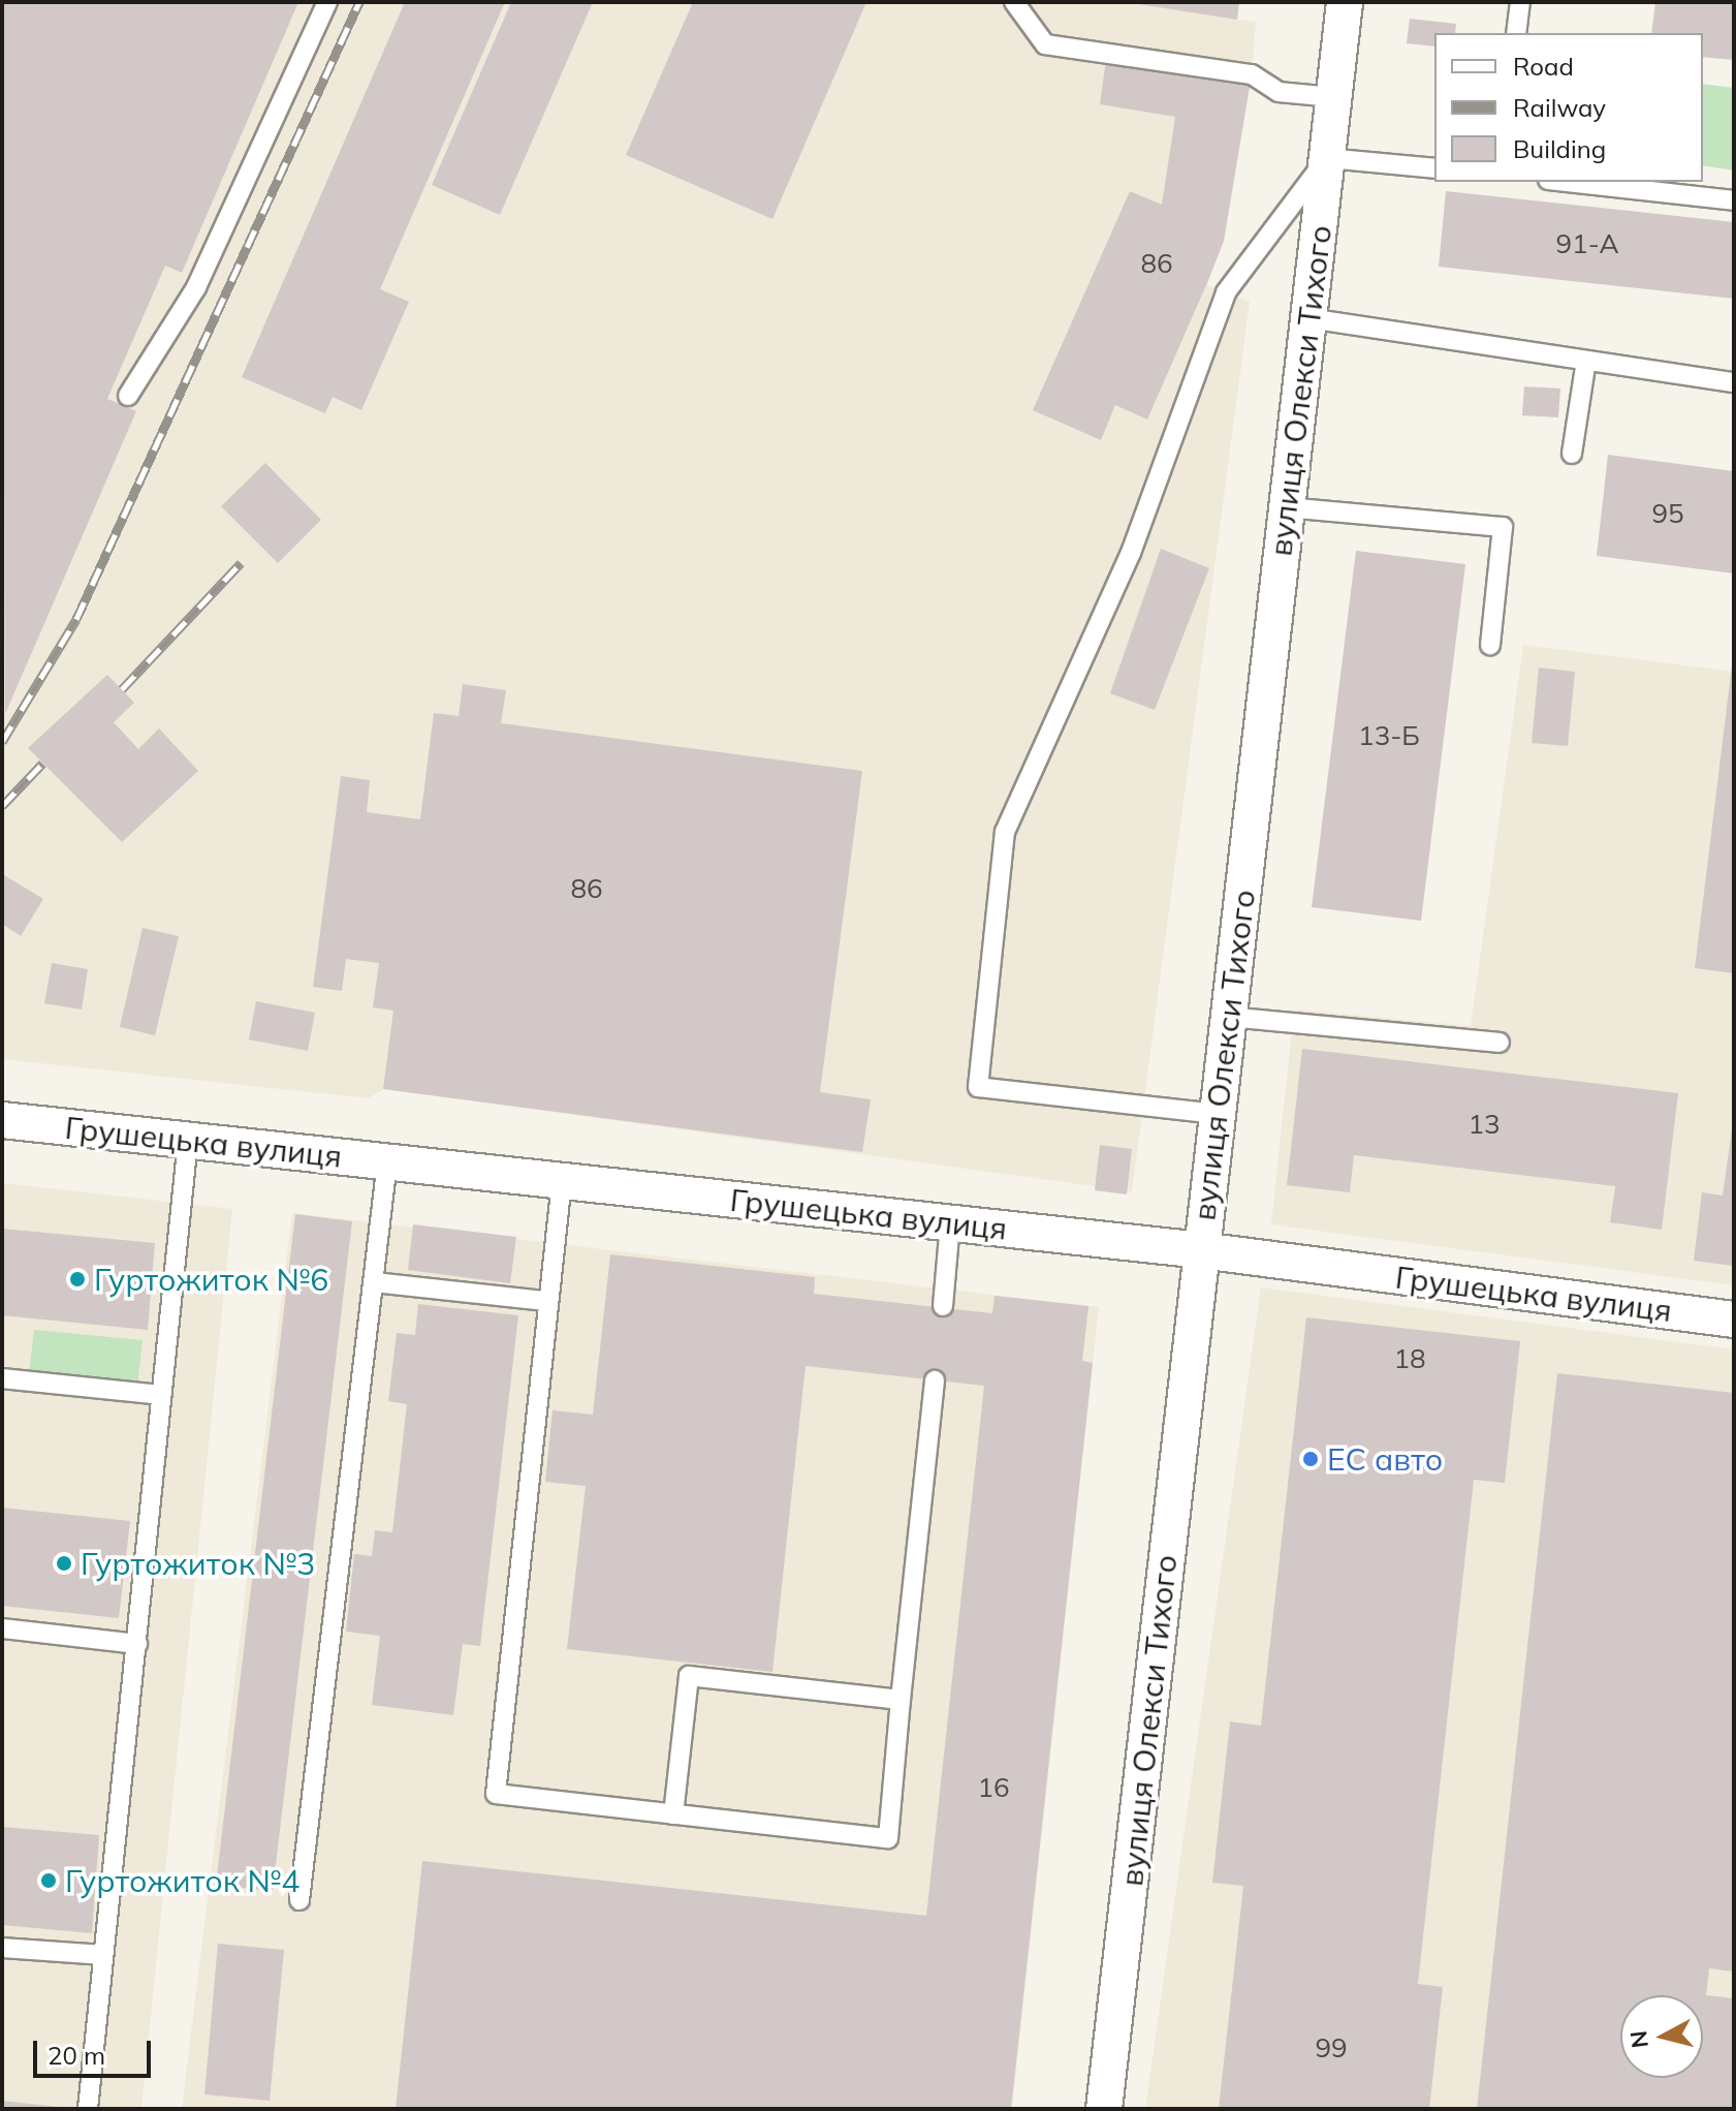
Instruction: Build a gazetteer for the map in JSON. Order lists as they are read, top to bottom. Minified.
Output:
{"streets":{"street":["вулиця Олекси Тихого","Грушецька вулиця"]},"crossings":[["вулиця Олекси Тихого","Грушецька вулиця"]],"places":["Гуртожиток №6","ЕС авто","Гуртожиток №3","Гуртожиток №4"],"house_numbers":["91-А","86","95","13-Б","86","13","18","16","99"],"legend":["Road","Railway","Building"],"scale_bar":"20 m","north":"left"}
